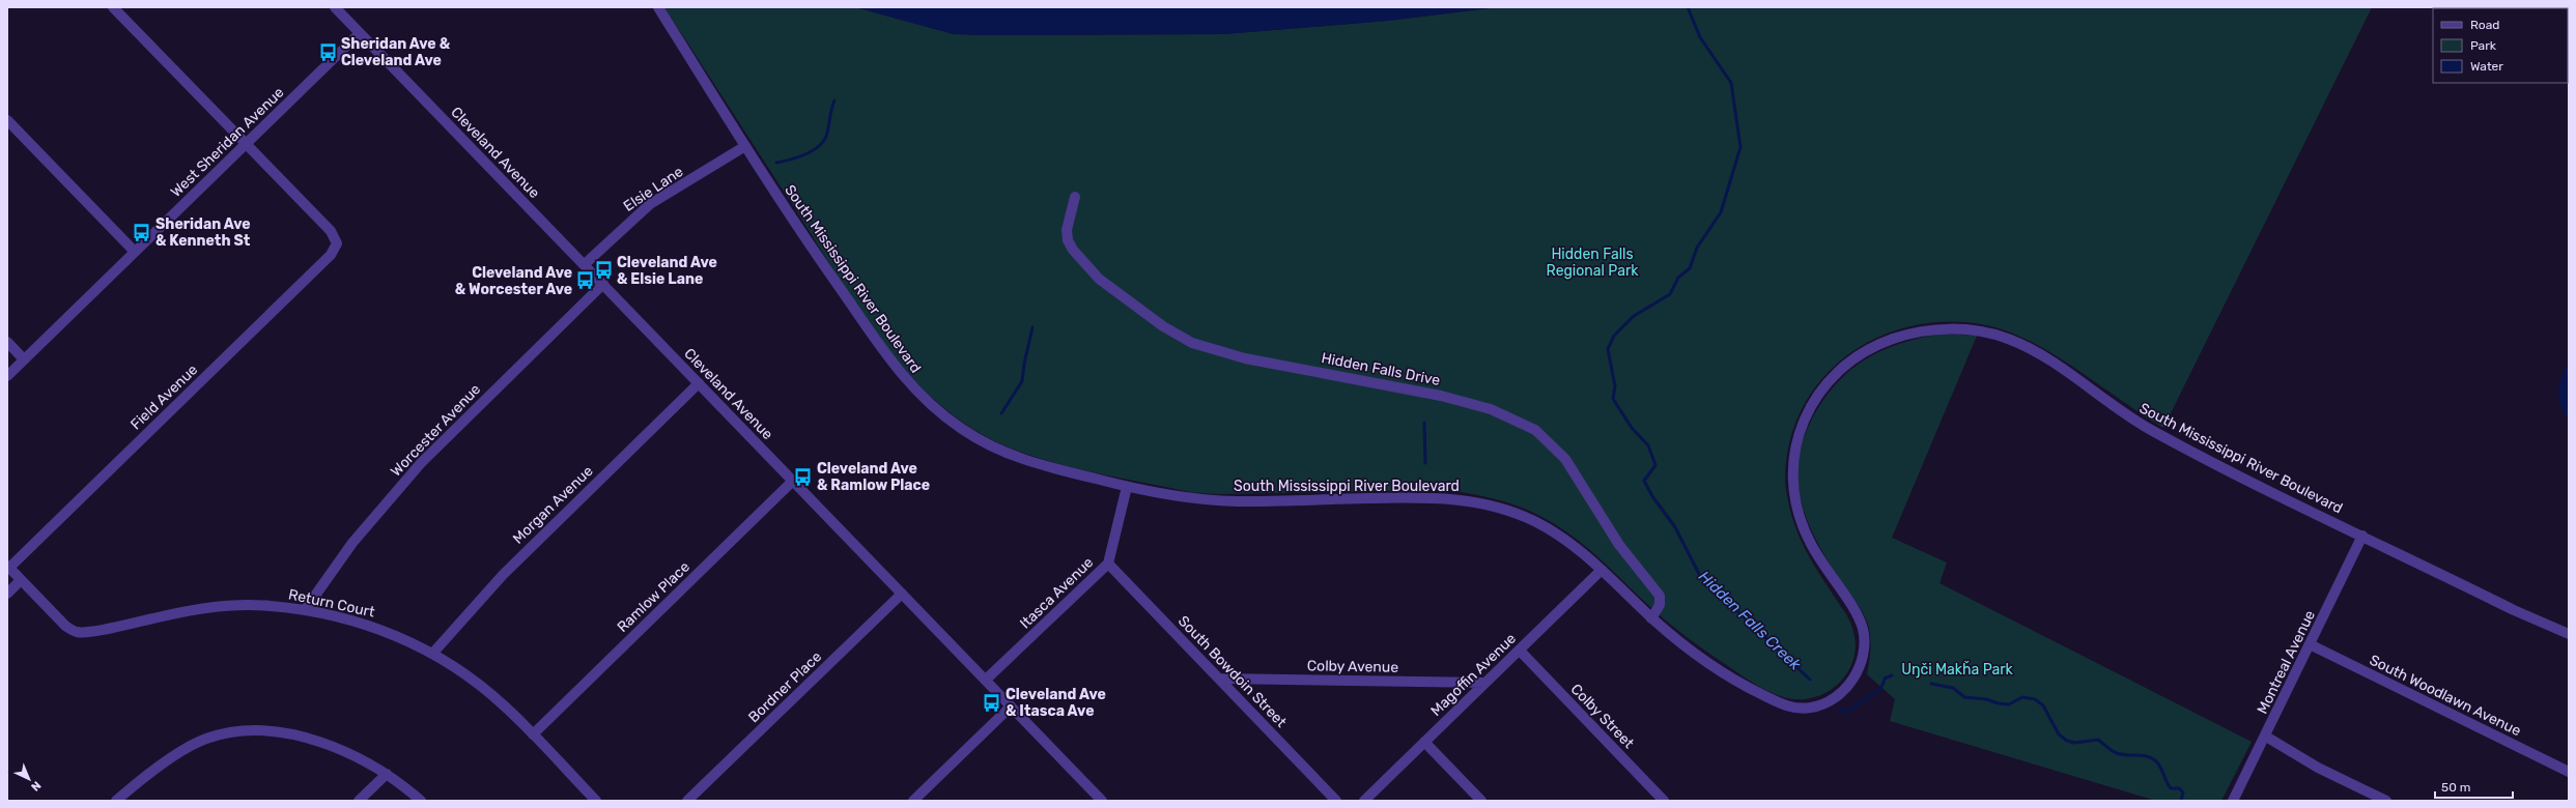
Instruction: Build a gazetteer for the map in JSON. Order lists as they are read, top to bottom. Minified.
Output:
{"streets":{"street":["West Sheridan Avenue","Cleveland Avenue","Elsie Lane","South Mississippi River Boulevard","Hidden Falls Drive","Field Avenue","Worcester Avenue","Morgan Avenue","Itasca Avenue","Ramlow Place","Return Court","Montreal Avenue","Colby Avenue","South Bowdoin Street","Magoffin Avenue","Bordner Place","South Woodlawn Avenue","Colby Street"]},"crossings":[["West Sheridan Avenue","Cleveland Avenue"],["West Sheridan Avenue","Field Avenue"],["Cleveland Avenue","Elsie Lane"],["Cleveland Avenue","Worcester Avenue"],["Cleveland Avenue","Morgan Avenue"],["Cleveland Avenue","Itasca Avenue"],["Cleveland Avenue","Ramlow Place"],["Cleveland Avenue","Bordner Place"],["Elsie Lane","South Mississippi River Boulevard"],["South Mississippi River Boulevard","Hidden Falls Drive"],["South Mississippi River Boulevard","Itasca Avenue"],["South Mississippi River Boulevard","Montreal Avenue"],["South Mississippi River Boulevard","Magoffin Avenue"],["Field Avenue","Return Court"],["Worcester Avenue","Return Court"],["Morgan Avenue","Return Court"],["Itasca Avenue","South Bowdoin Street"],["Ramlow Place","Return Court"],["Montreal Avenue","South Woodlawn Avenue"],["Colby Avenue","South Bowdoin Street"],["Colby Avenue","Magoffin Avenue"],["Magoffin Avenue","Colby Street"]],"water":["Hidden Falls Creek"],"parks":["Hidden Falls Regional Park","Uŋči Makȟa Park"],"places":{"bus stop":["Sheridan Ave & Cleveland Ave","Sheridan Ave & Kenneth St","Cleveland Ave & Elsie Lane","Cleveland Ave & Worcester Ave","Cleveland Ave & Ramlow Place","Cleveland Ave & Itasca Ave"]},"legend":["Road","Park","Water"],"scale_bar":"50 m","north":"bottom right"}
